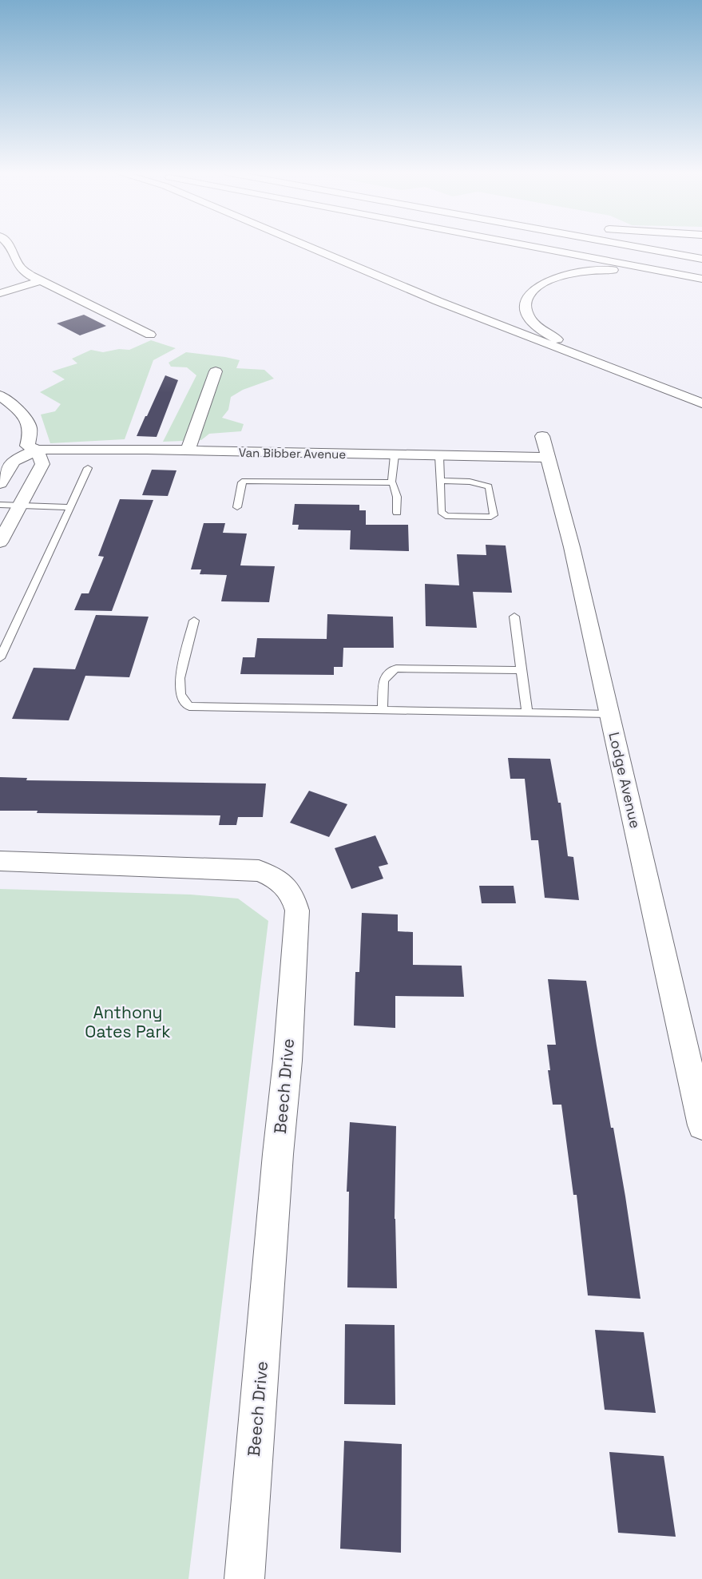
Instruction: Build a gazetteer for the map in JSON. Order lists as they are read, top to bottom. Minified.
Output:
{"streets":{"main road":["Van Bibber Avenue","Lodge Avenue","Beech Drive"]},"crossings":[["Van Bibber Avenue","Lodge Avenue"]],"parks":["Anthony Oates Park"]}
